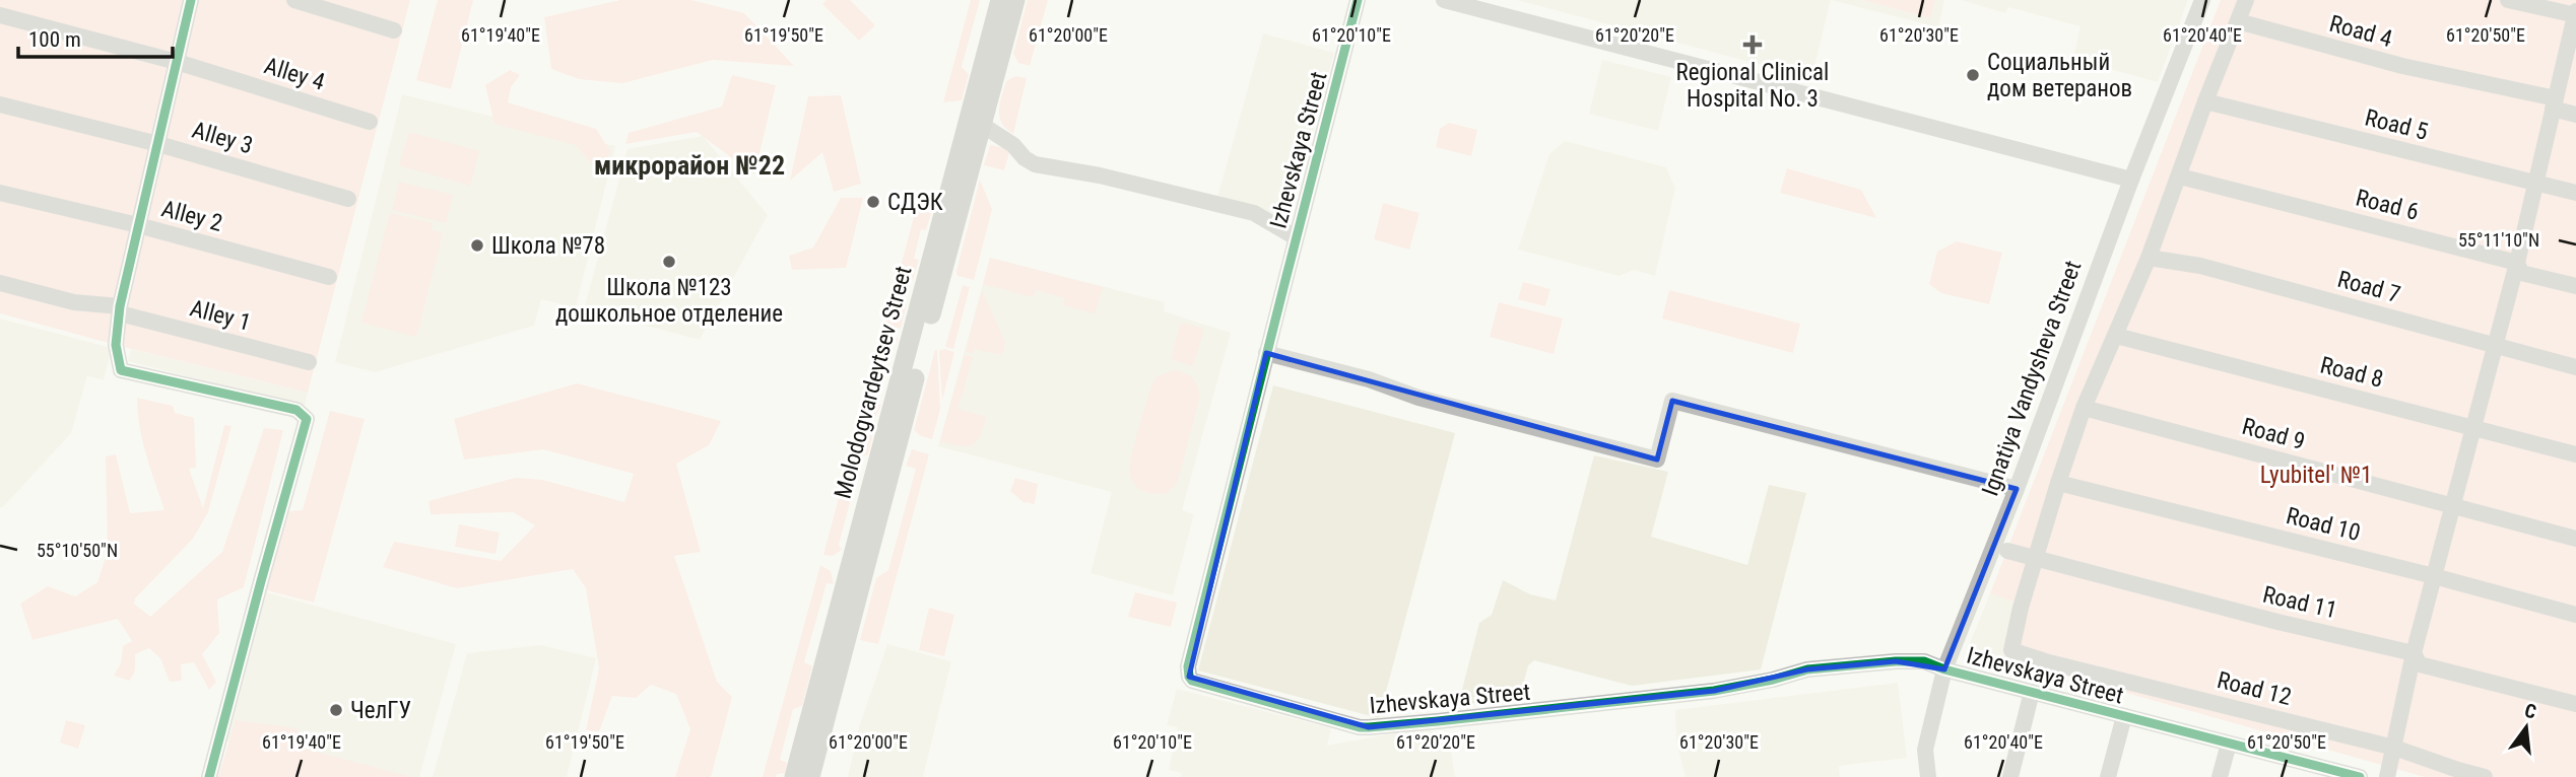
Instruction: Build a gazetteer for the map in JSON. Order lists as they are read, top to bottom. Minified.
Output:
{"streets":{"main road":["Molodogvardeytsev Street"],"street":["Road 4","Alley 4","Road 5","Alley 3","Izhevskaya Street","Road 6","Alley 2","Road 7","Alley 1","Road 8","Ignatiya Vandysheva Street","Road 9","Road 10","Road 11","Road 12"]},"crossings":[["Izhevskaya Street","Ignatiya Vandysheva Street"],["Road 11","Road 12"]],"districts":["микрорайон №22"],"parks":["Lyubitel' №1"],"places":{"health":["Regional Clinical Hospital No. 3"],"other":["Социальный дом ветеранов","СДЭК","Школа №78","Школа №123 дошкольное отделение","ЧелГУ"]},"scale_bar":"100 m","north":"top","coordinates":["61°19'40\"E","61°19'50\"E","61°20'00\"E","61°20'10\"E","61°20'20\"E","61°20'30\"E","61°20'40\"E","61°20'50\"E","55°11'10\"N","55°10'50\"N"]}
